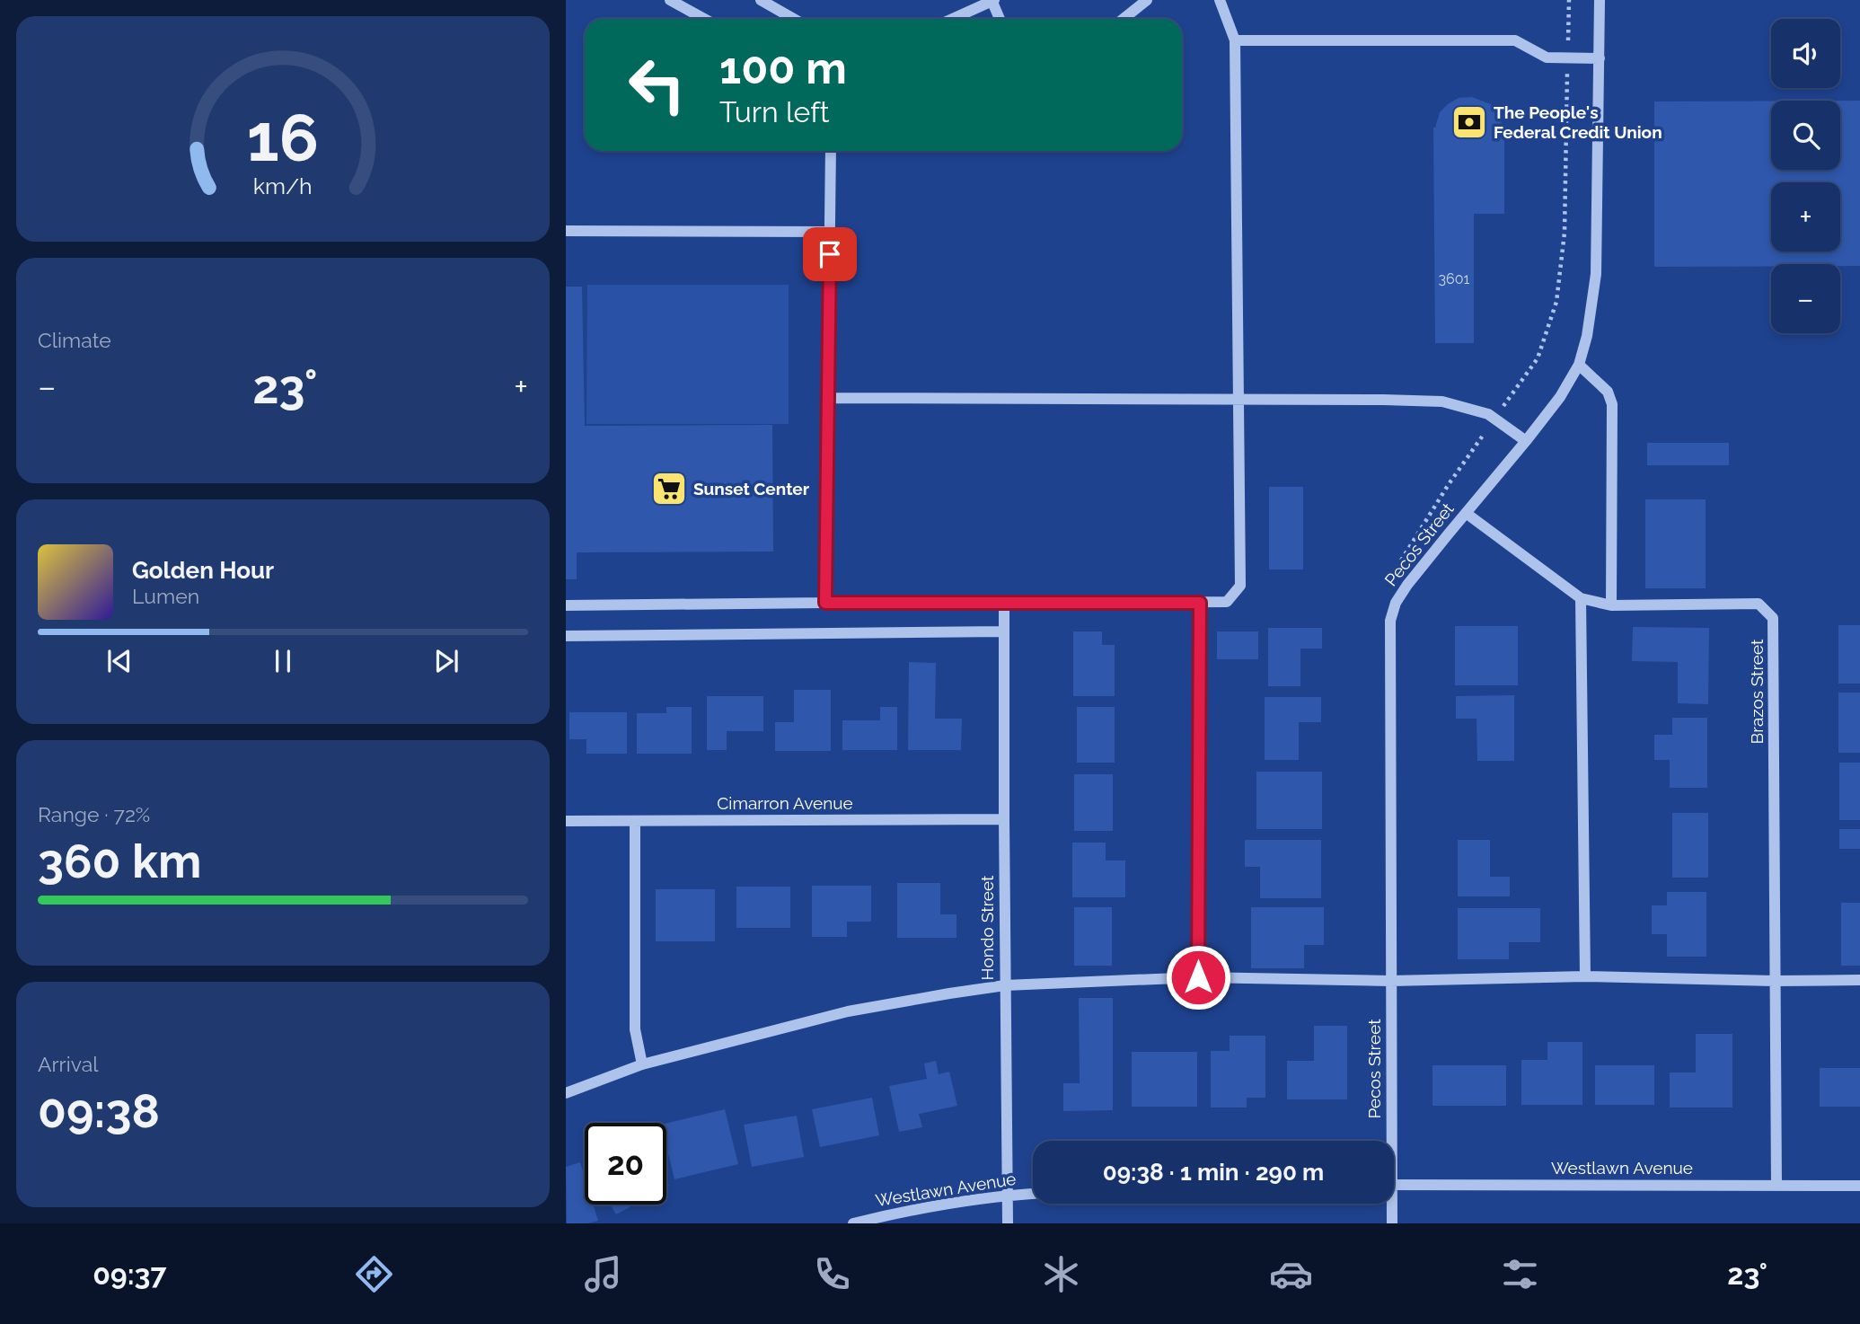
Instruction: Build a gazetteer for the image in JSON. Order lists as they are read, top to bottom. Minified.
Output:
{"streets":{"street":["Pecos Street","Brazos Street","Cimarron Avenue","Hondo Street","Westlawn Avenue"]},"crossings":[["Brazos Street","Westlawn Avenue"],["Cimarron Avenue","Hondo Street"],["Hondo Street","Westlawn Avenue"]],"places":{"bank":["The People's Federal Credit Union"],"supermarket":["Sunset Center"]},"house_numbers":["3601"],"page":{"map_buttons":["+","−"],"turn":["100 m","Turn left"],"tile":["Climate",["Range · 72%","360 km"],["Arrival","09:38"]],"heat":["−","23°","+"],"song":["Golden Hour","Lumen"],"limit":"20","trip":"09:38 · 1 min · 290 m","tabs":["09:37","23°"],"gauge":["16","km/h"]}}
